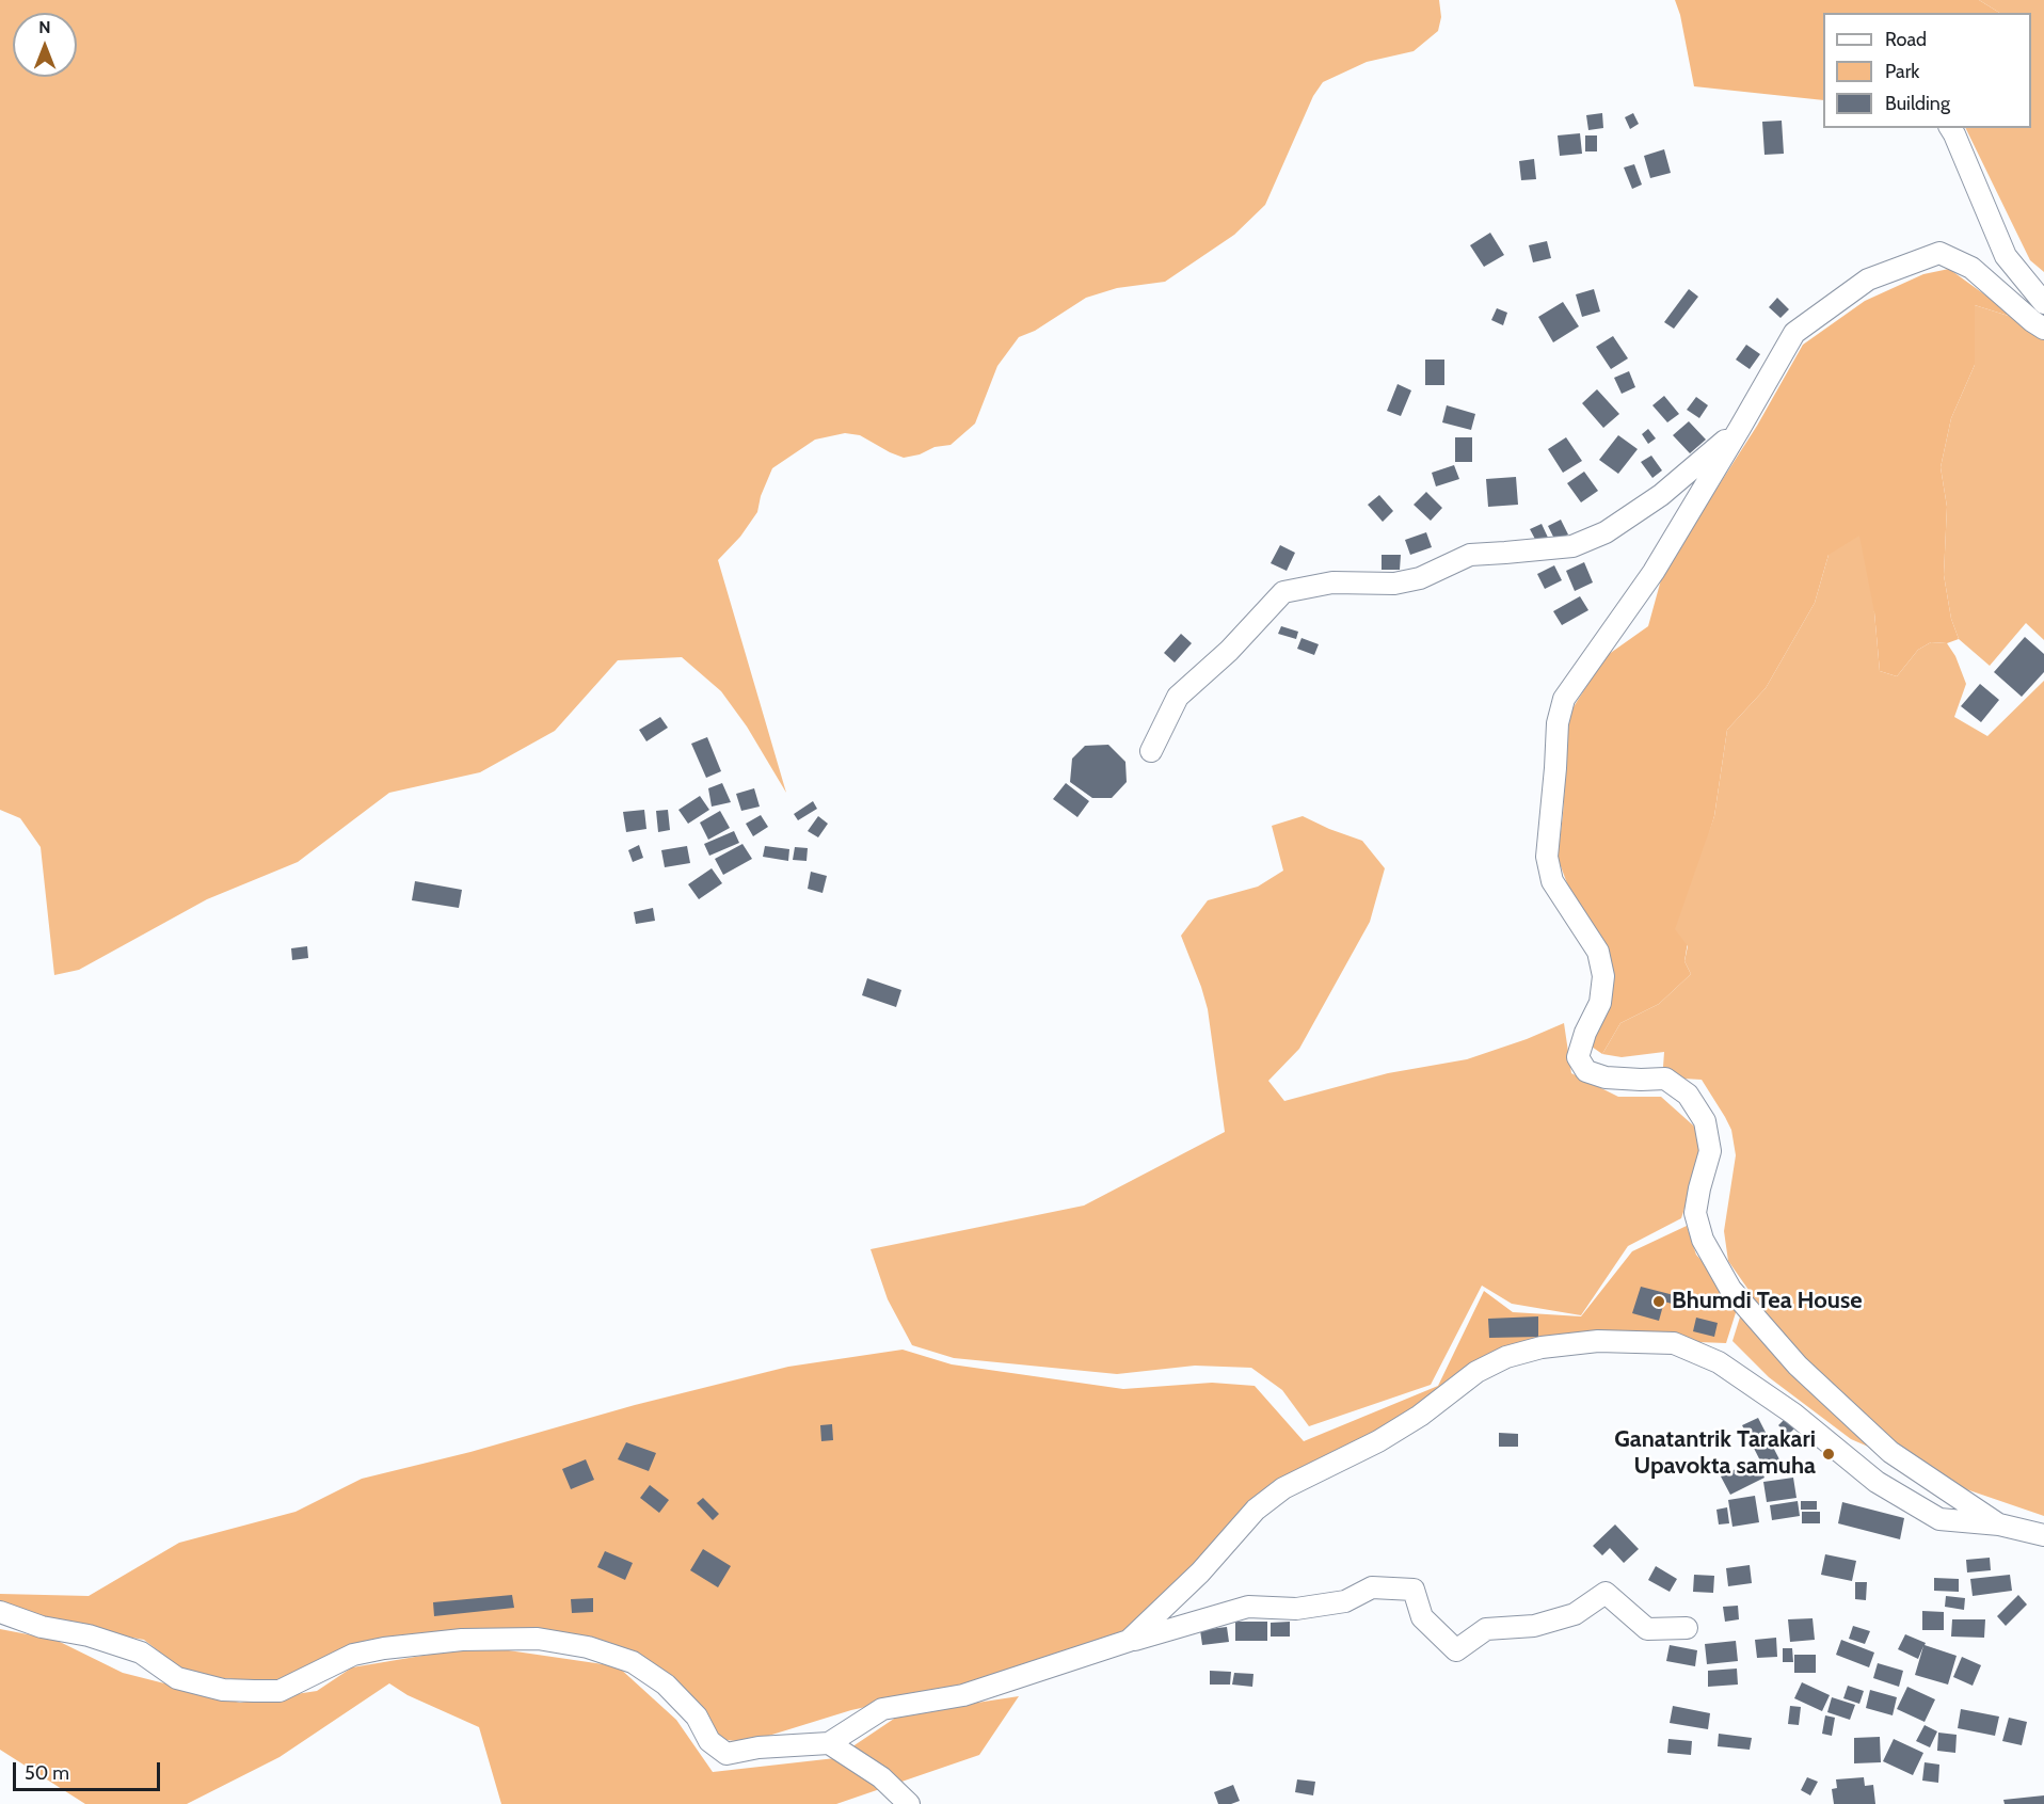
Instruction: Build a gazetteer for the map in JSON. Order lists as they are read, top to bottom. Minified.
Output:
{"places":["Bhumdi Tea House","Ganatantrik Tarakari Upavokta samuha"],"legend":["Road","Park","Building"],"scale_bar":"50 m","north":"top"}
